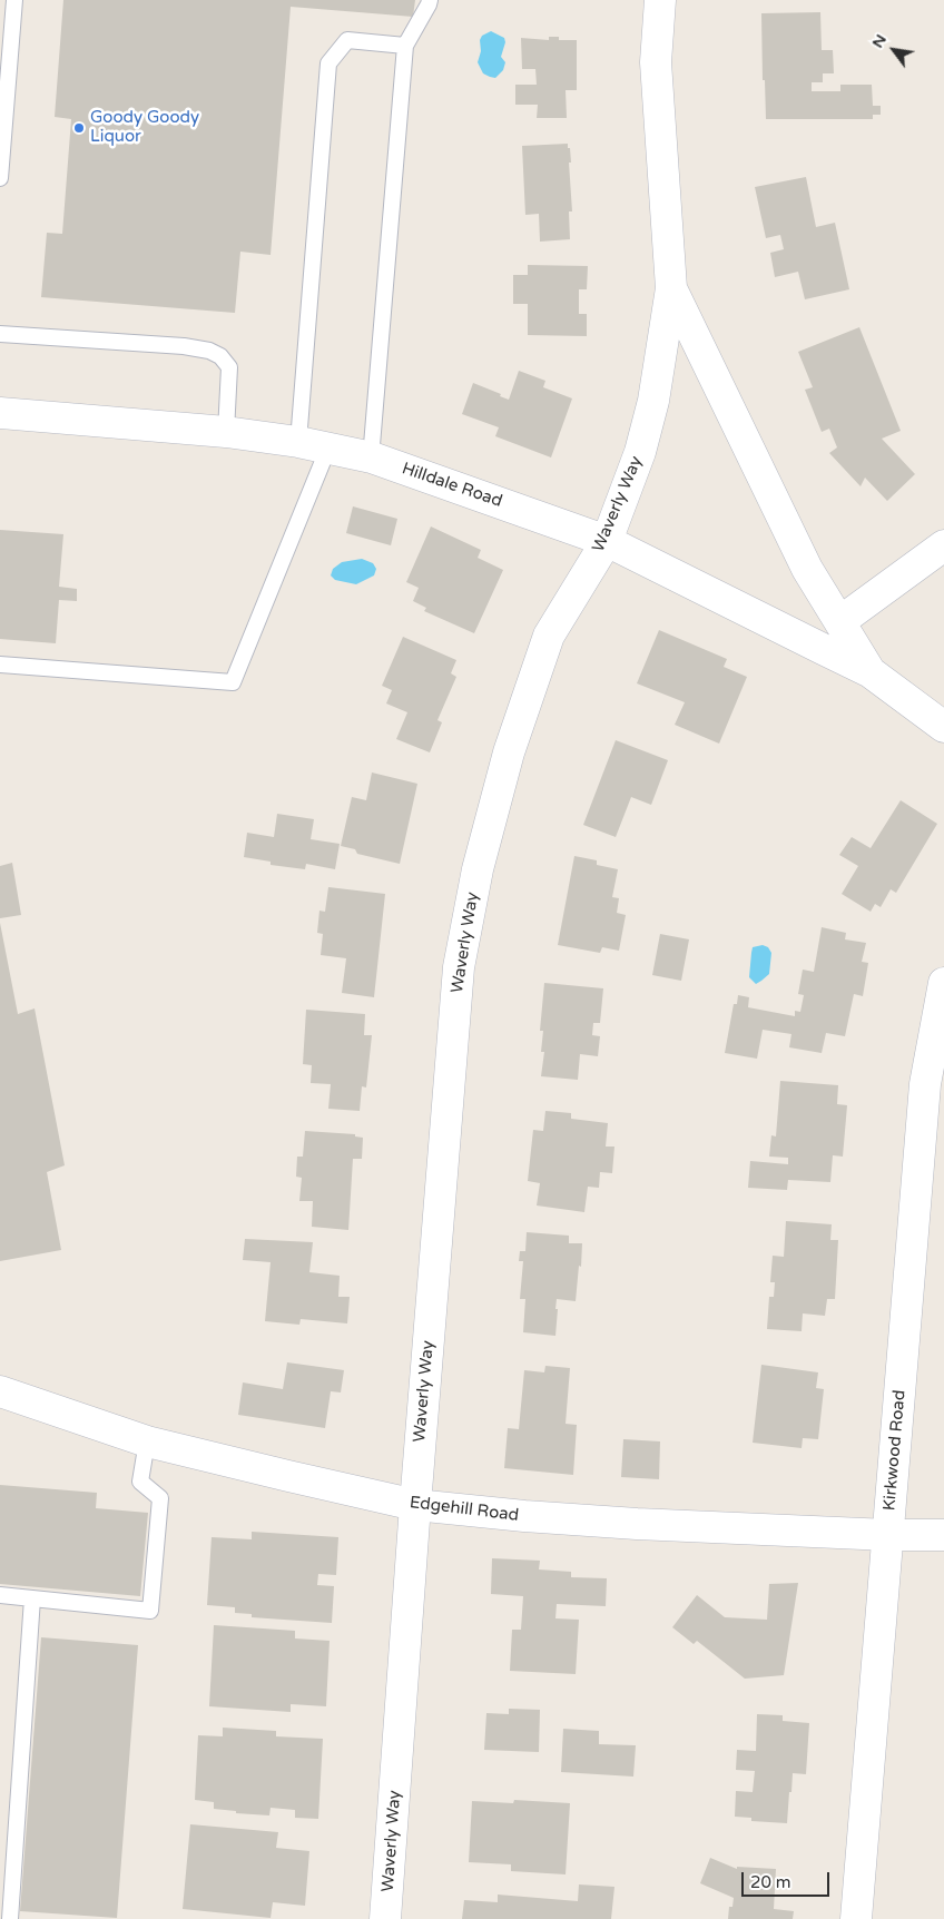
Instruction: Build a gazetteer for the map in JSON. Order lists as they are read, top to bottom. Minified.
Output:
{"streets":{"street":["Hilldale Road","Waverly Way","Kirkwood Road","Edgehill Road"]},"crossings":[["Hilldale Road","Waverly Way"],["Waverly Way","Edgehill Road"],["Kirkwood Road","Edgehill Road"]],"places":["Goody Goody Liquor"],"scale_bar":"20 m","north":"top left"}
